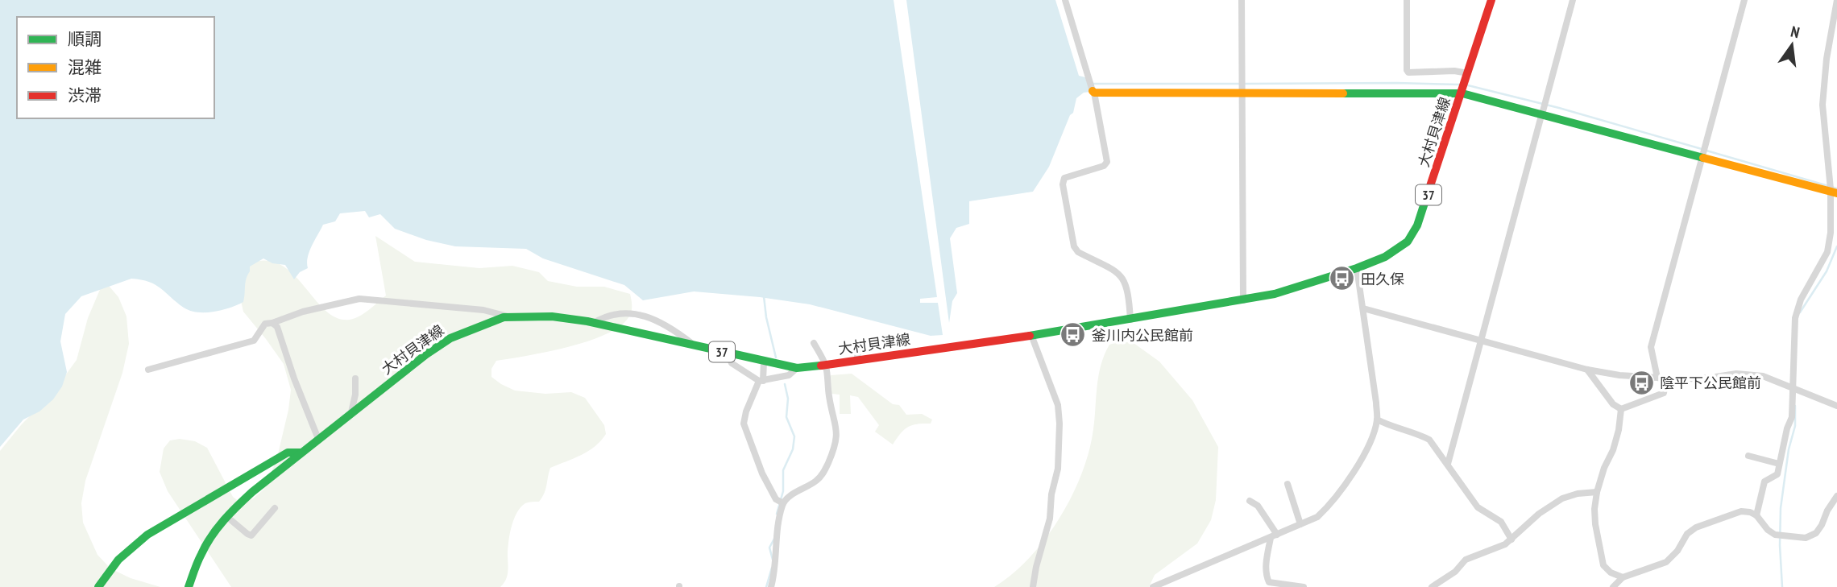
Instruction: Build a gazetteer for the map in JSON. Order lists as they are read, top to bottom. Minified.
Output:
{"streets":{"main road":["大村貝津線","37"]},"places":{"bus stop":["田久保","釜川内公民館前","陰平下公民館前"]},"legend":["順調","混雑","渋滞"],"north":"top"}
